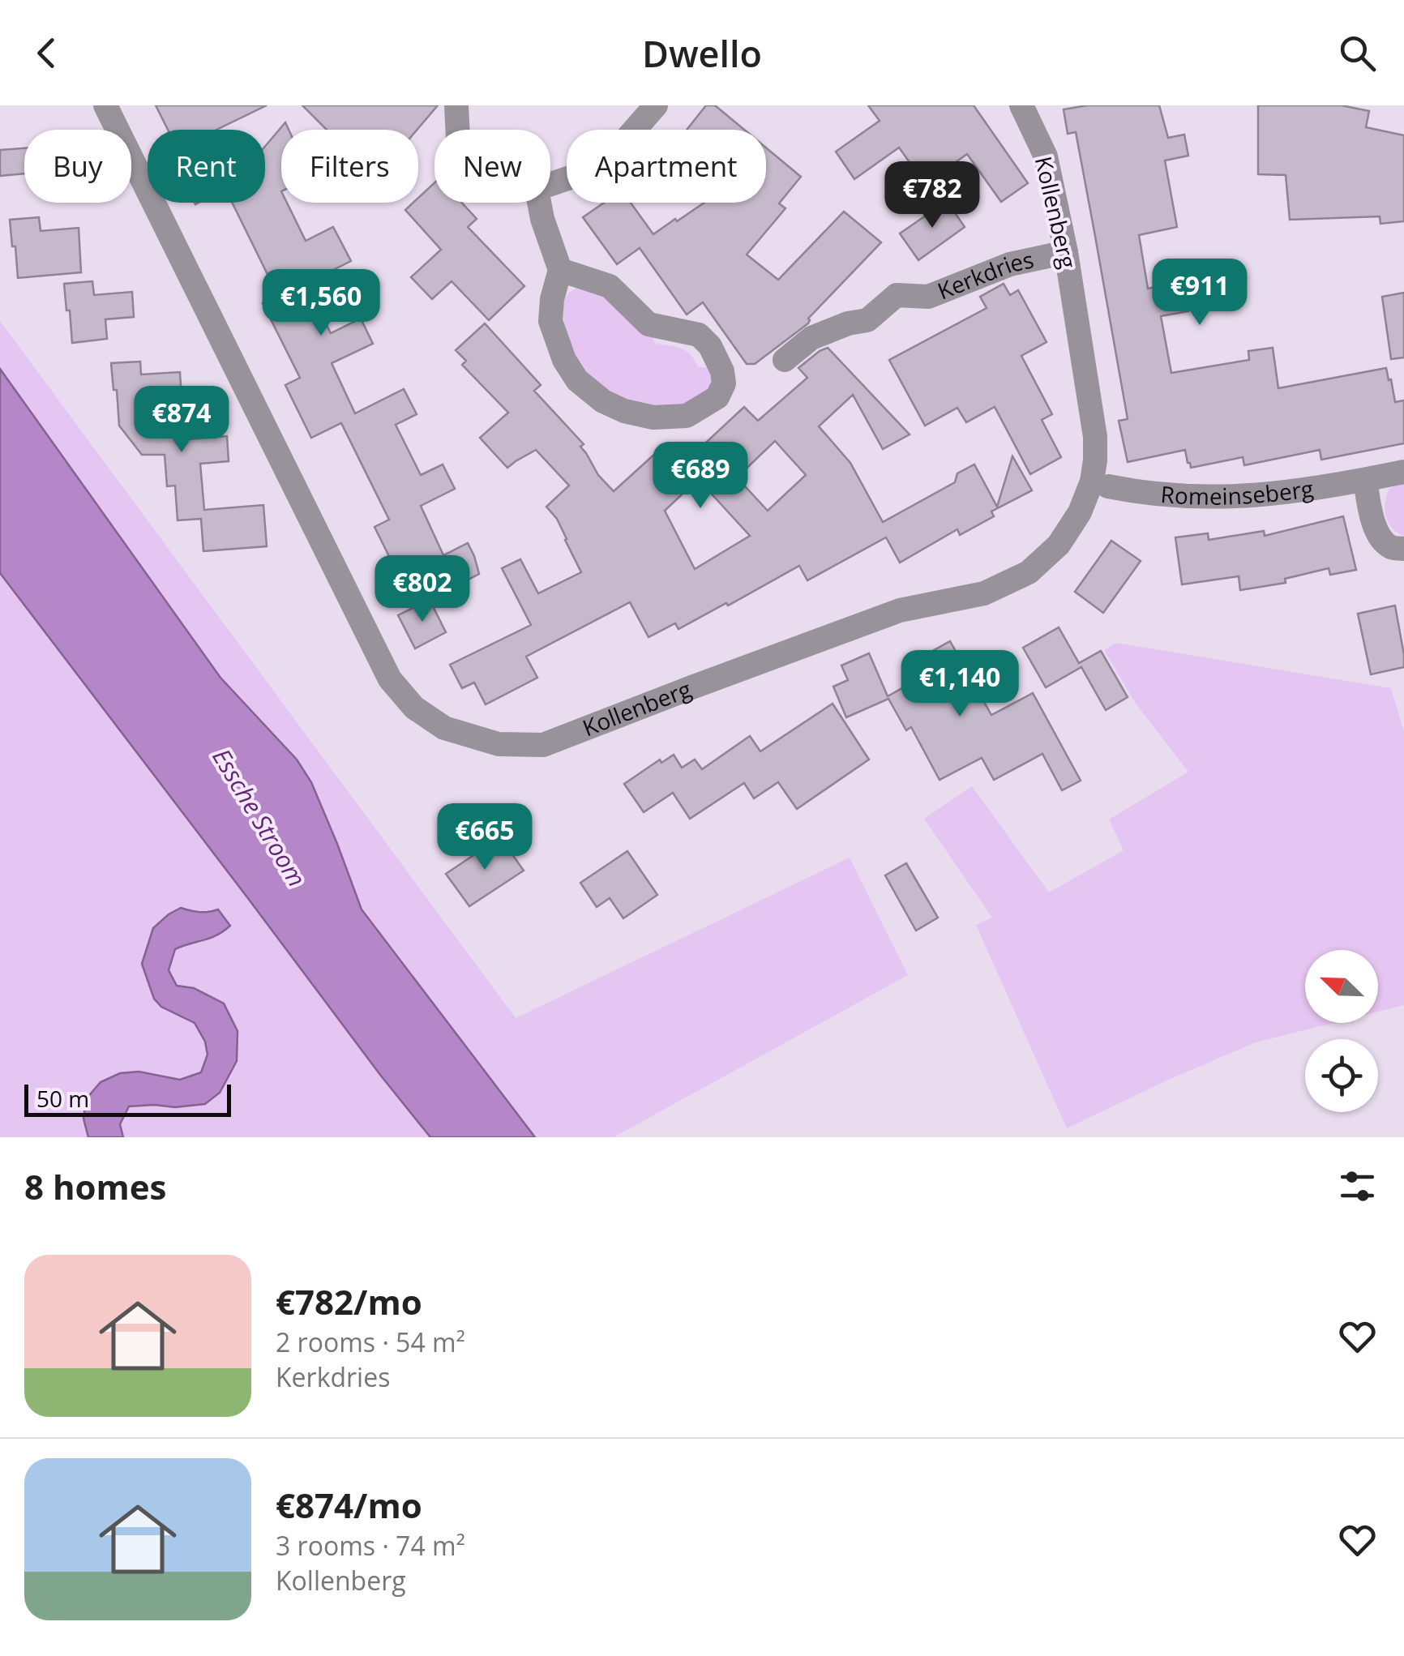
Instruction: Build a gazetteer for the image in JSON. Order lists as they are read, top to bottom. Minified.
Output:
{"streets":{"street":["Kollenberg","Kerkdries","Romeinseberg"]},"crossings":[["Kollenberg","Kerkdries"]],"water":["Essche Stroom"],"scale_bar":"50 m","north":"top left","page":{"header":"Dwello","chip":["Buy","Rent","Filters","New","Apartment"],"price":["€782","€911","€1,560","€874","€689","€802","€1,140","€665"],"scale":"50 m","heading":"8 homes","list":[{"name":"€782/mo","note":"2 rooms · 54 m² · Kerkdries"},{"name":"€874/mo","note":"3 rooms · 74 m² · Kollenberg"}]}}
